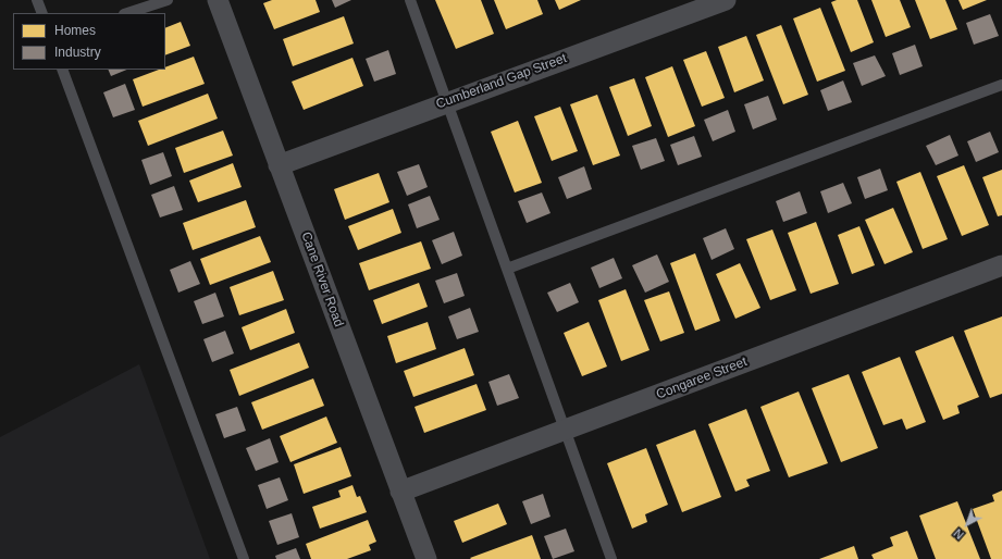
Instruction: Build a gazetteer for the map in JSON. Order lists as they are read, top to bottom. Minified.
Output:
{"streets":{"street":["Cumberland Gap Street","Cane River Road","Congaree Street"]},"crossings":[["Cumberland Gap Street","Cane River Road"],["Cane River Road","Congaree Street"]],"legend":["Homes","Industry"],"north":"bottom left"}
